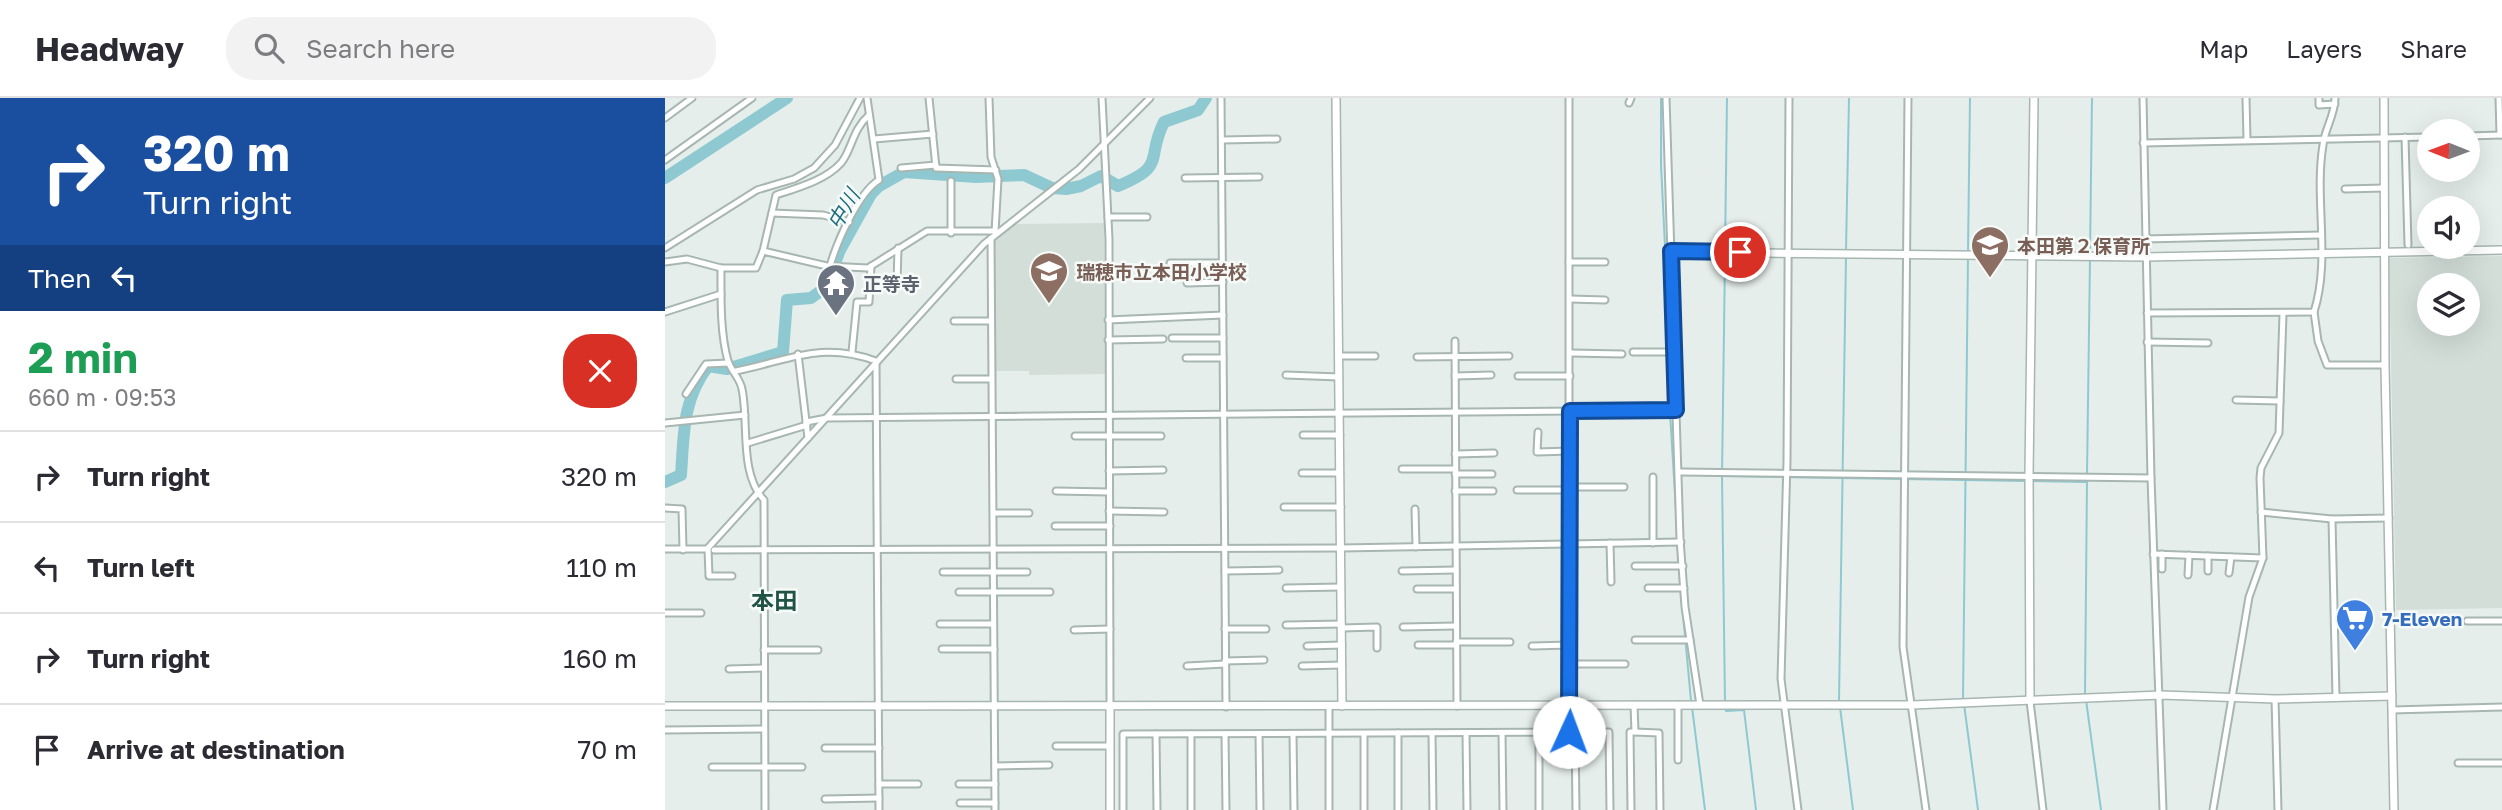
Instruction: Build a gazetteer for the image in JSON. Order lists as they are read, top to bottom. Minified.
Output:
{"districts":["本田"],"water":["中川"],"places":{"school or university":["本田第２保育所","瑞穂市立本田小学校"],"temple":["正等寺"],"supermarket":["7-Eleven"]},"north":"left","page":{"header":"Headway","search":"Search here","nav":["Map","Layers","Share"],"turn":["320 m","Turn right"],"then":"Then","heading":["2 min","660 m · 09:53"],"list":[{"name":"Turn right","value":"320 m"},{"name":"Turn left","value":"110 m"},{"name":"Turn right","value":"160 m"},{"name":"Arrive at destination","value":"70 m"}]}}
